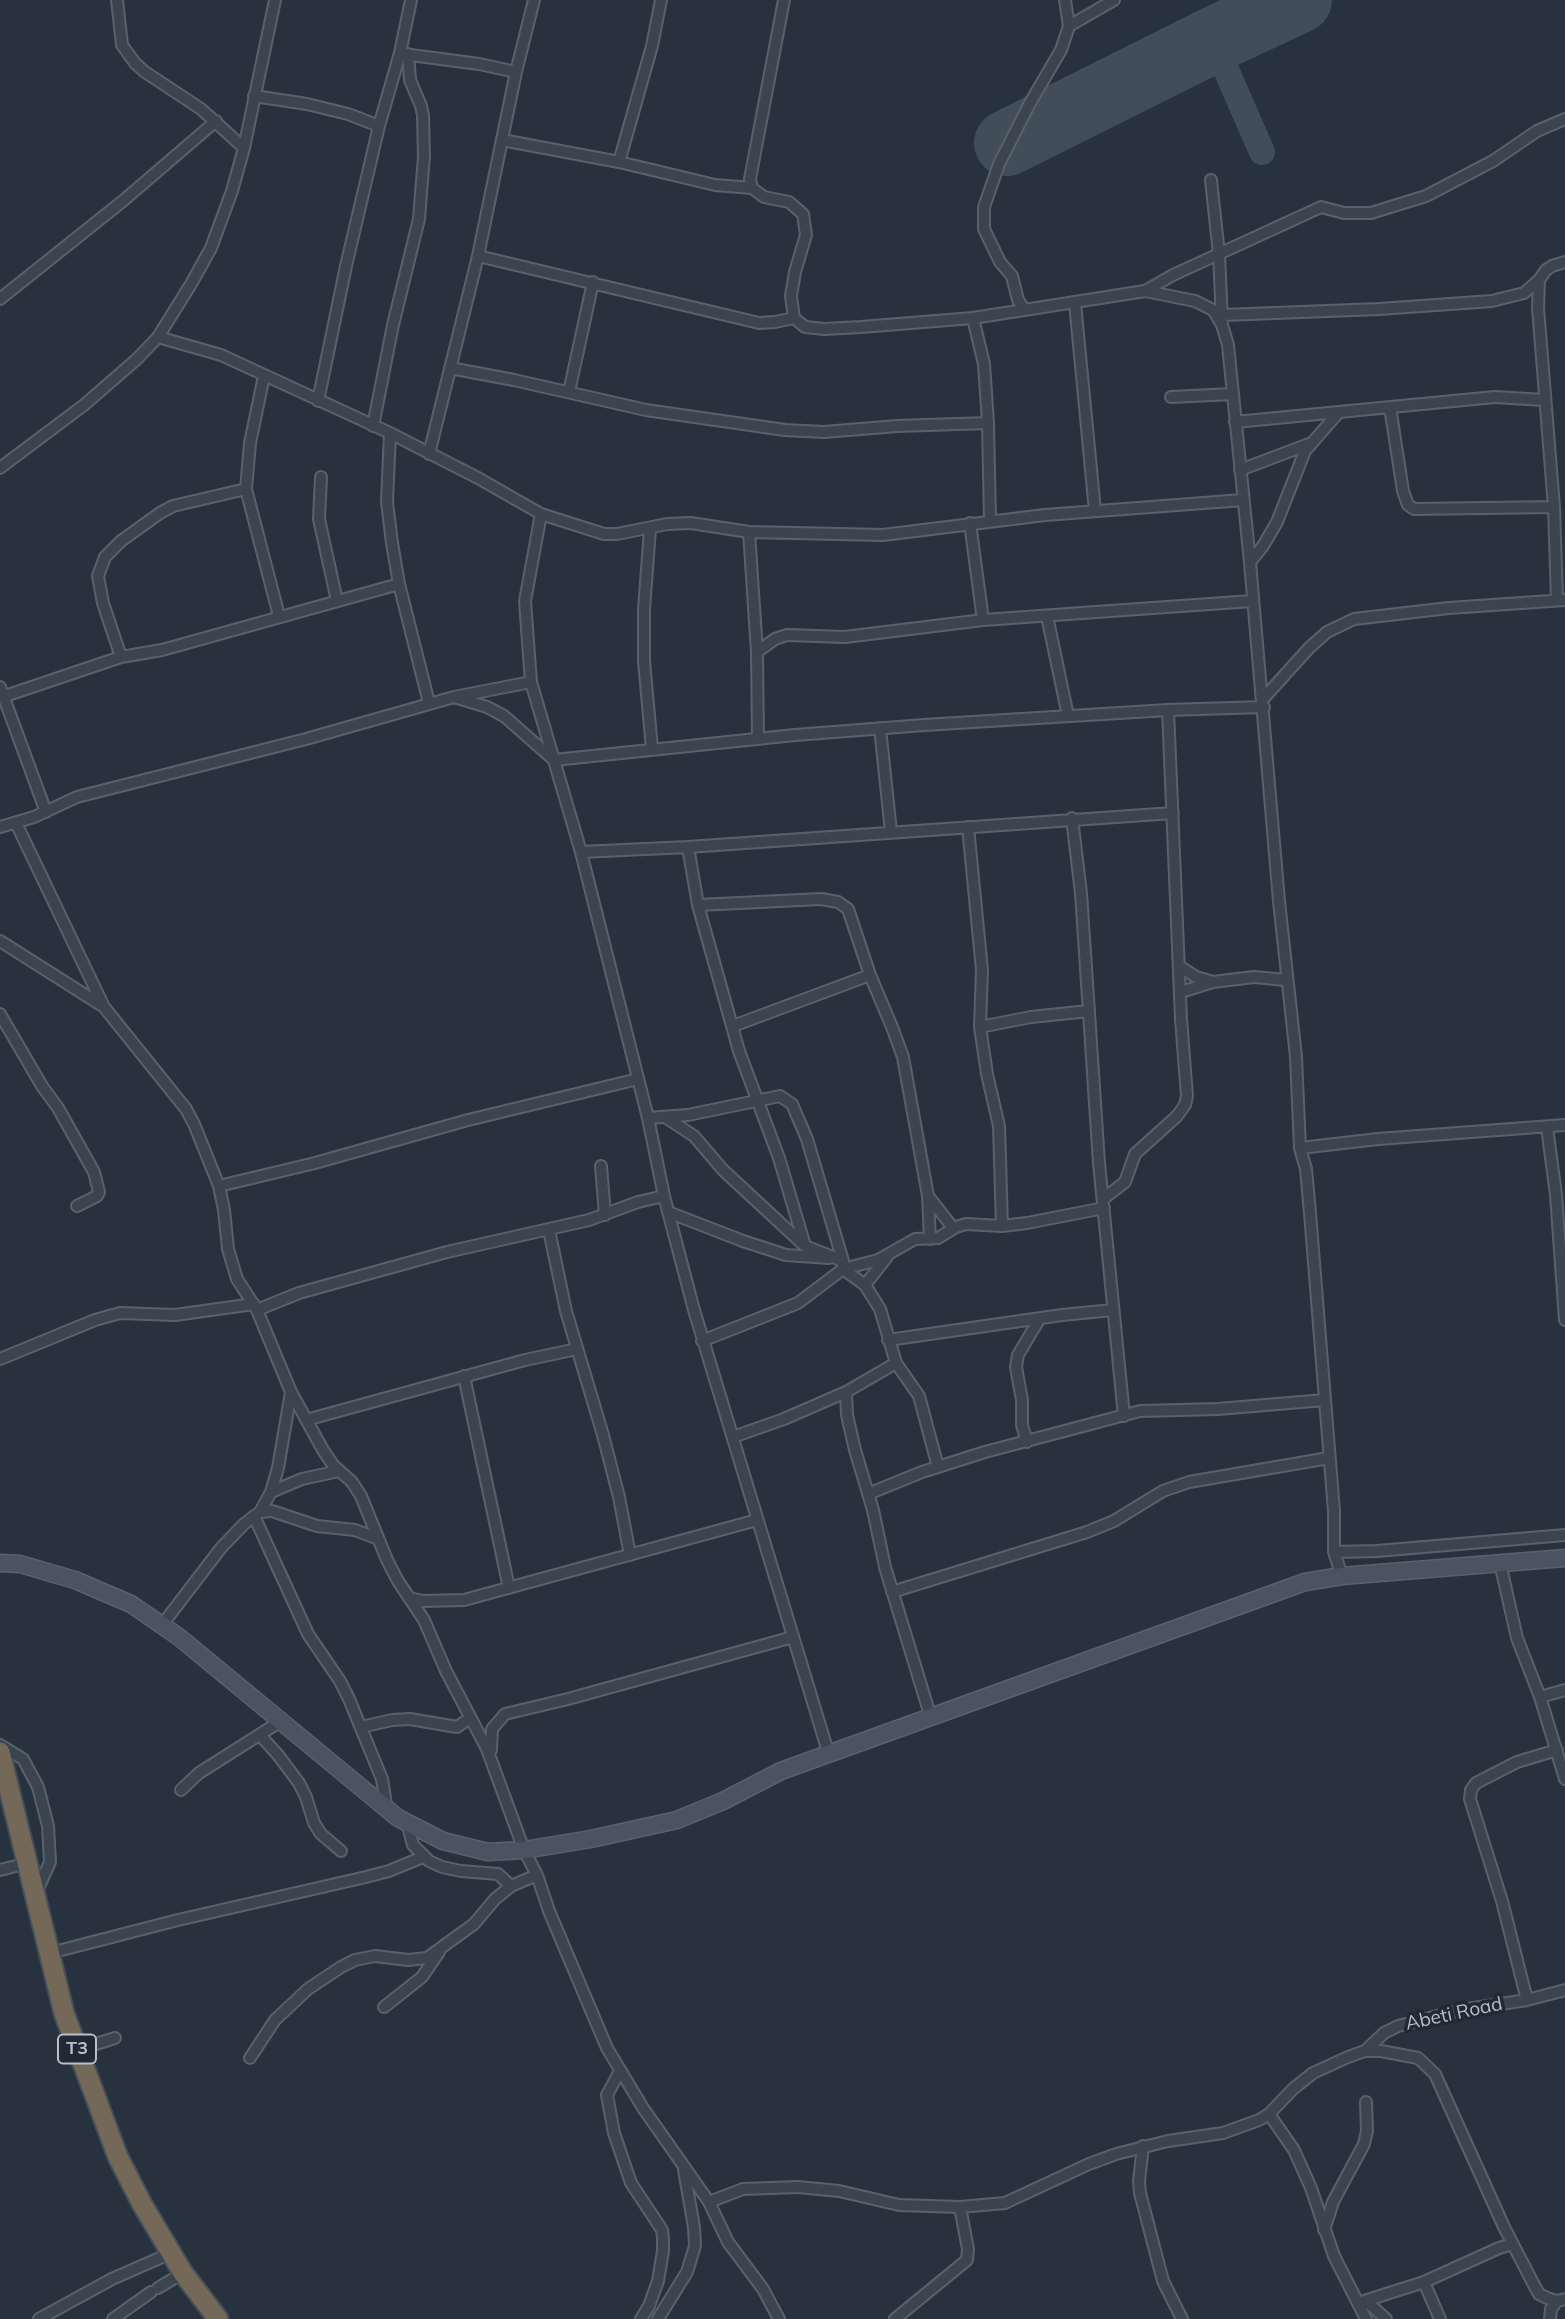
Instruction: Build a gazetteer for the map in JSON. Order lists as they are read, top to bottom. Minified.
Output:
{"streets":{"highway":["T3"],"street":["Abeti Road"]}}
